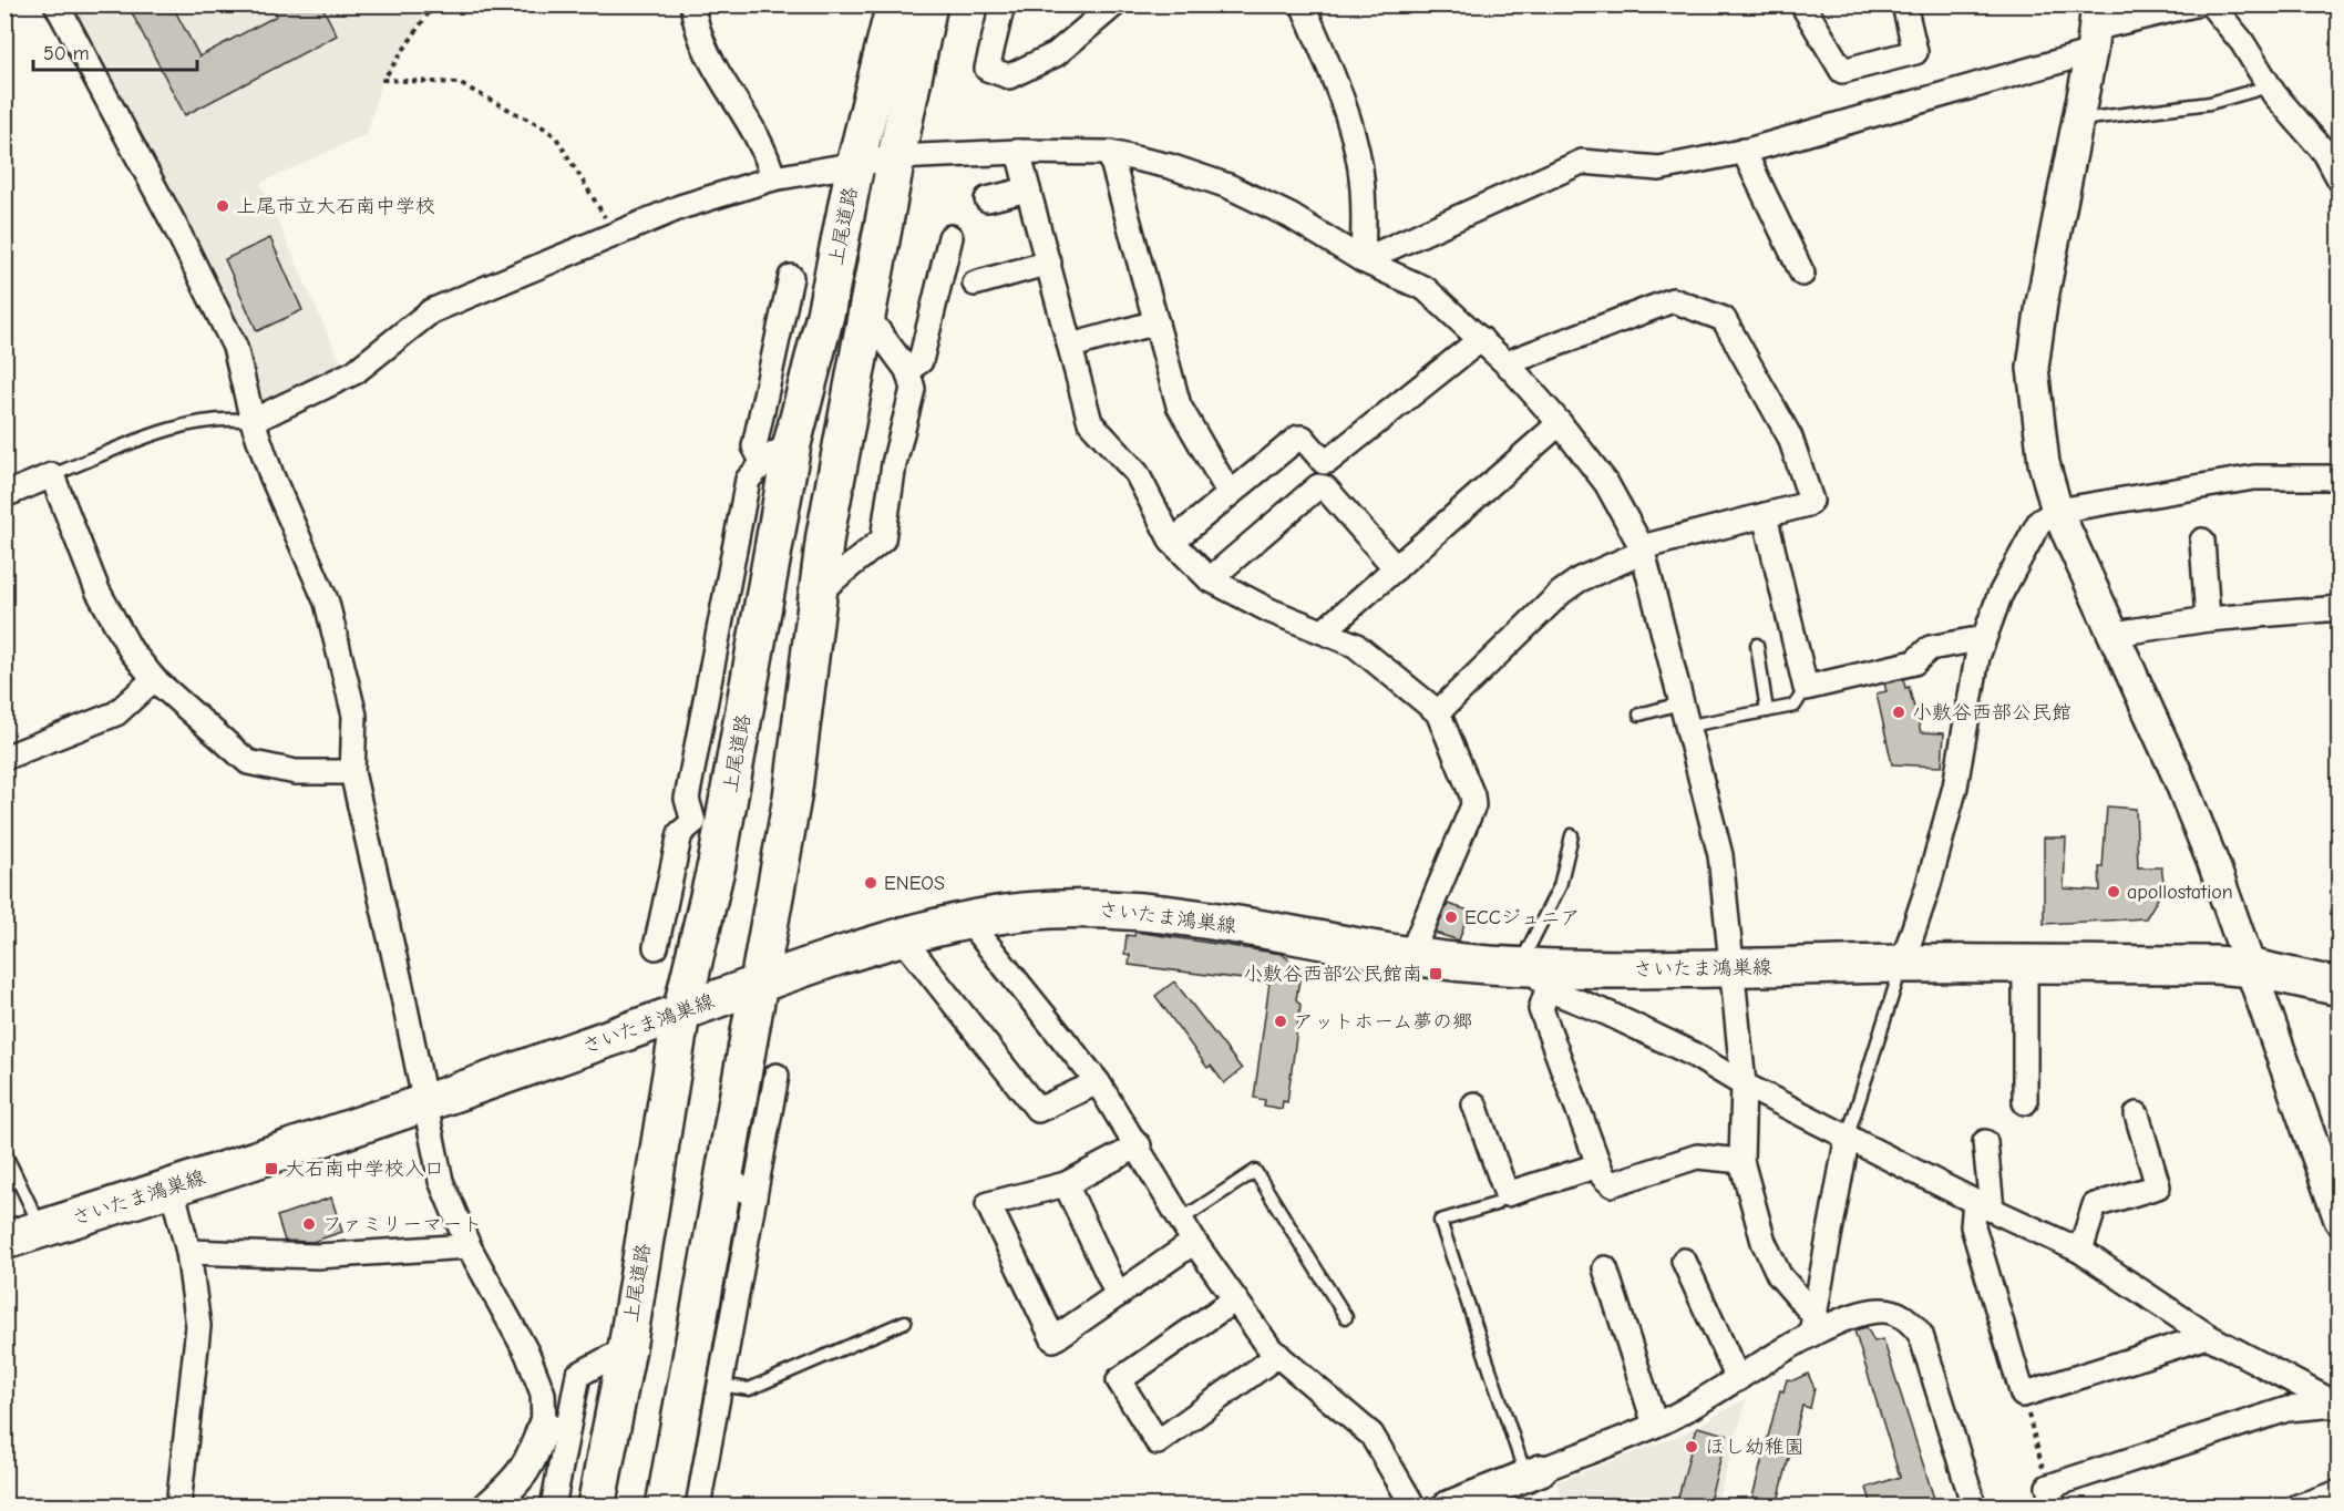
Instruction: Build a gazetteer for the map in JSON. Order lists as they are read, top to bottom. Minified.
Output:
{"streets":{"main road":["上尾道路","さいたま鴻巣線"]},"crossings":[["上尾道路","さいたま鴻巣線"]],"places":{"other":["上尾市立大石南中学校","小敷谷西部公民館","ENEOS","apollostation","ECCジュニア","アットホーム夢の郷","ファミリーマート","ほし幼稚園"],"transit":["小敷谷西部公民館南","大石南中学校入口"]},"scale_bar":"50 m"}
